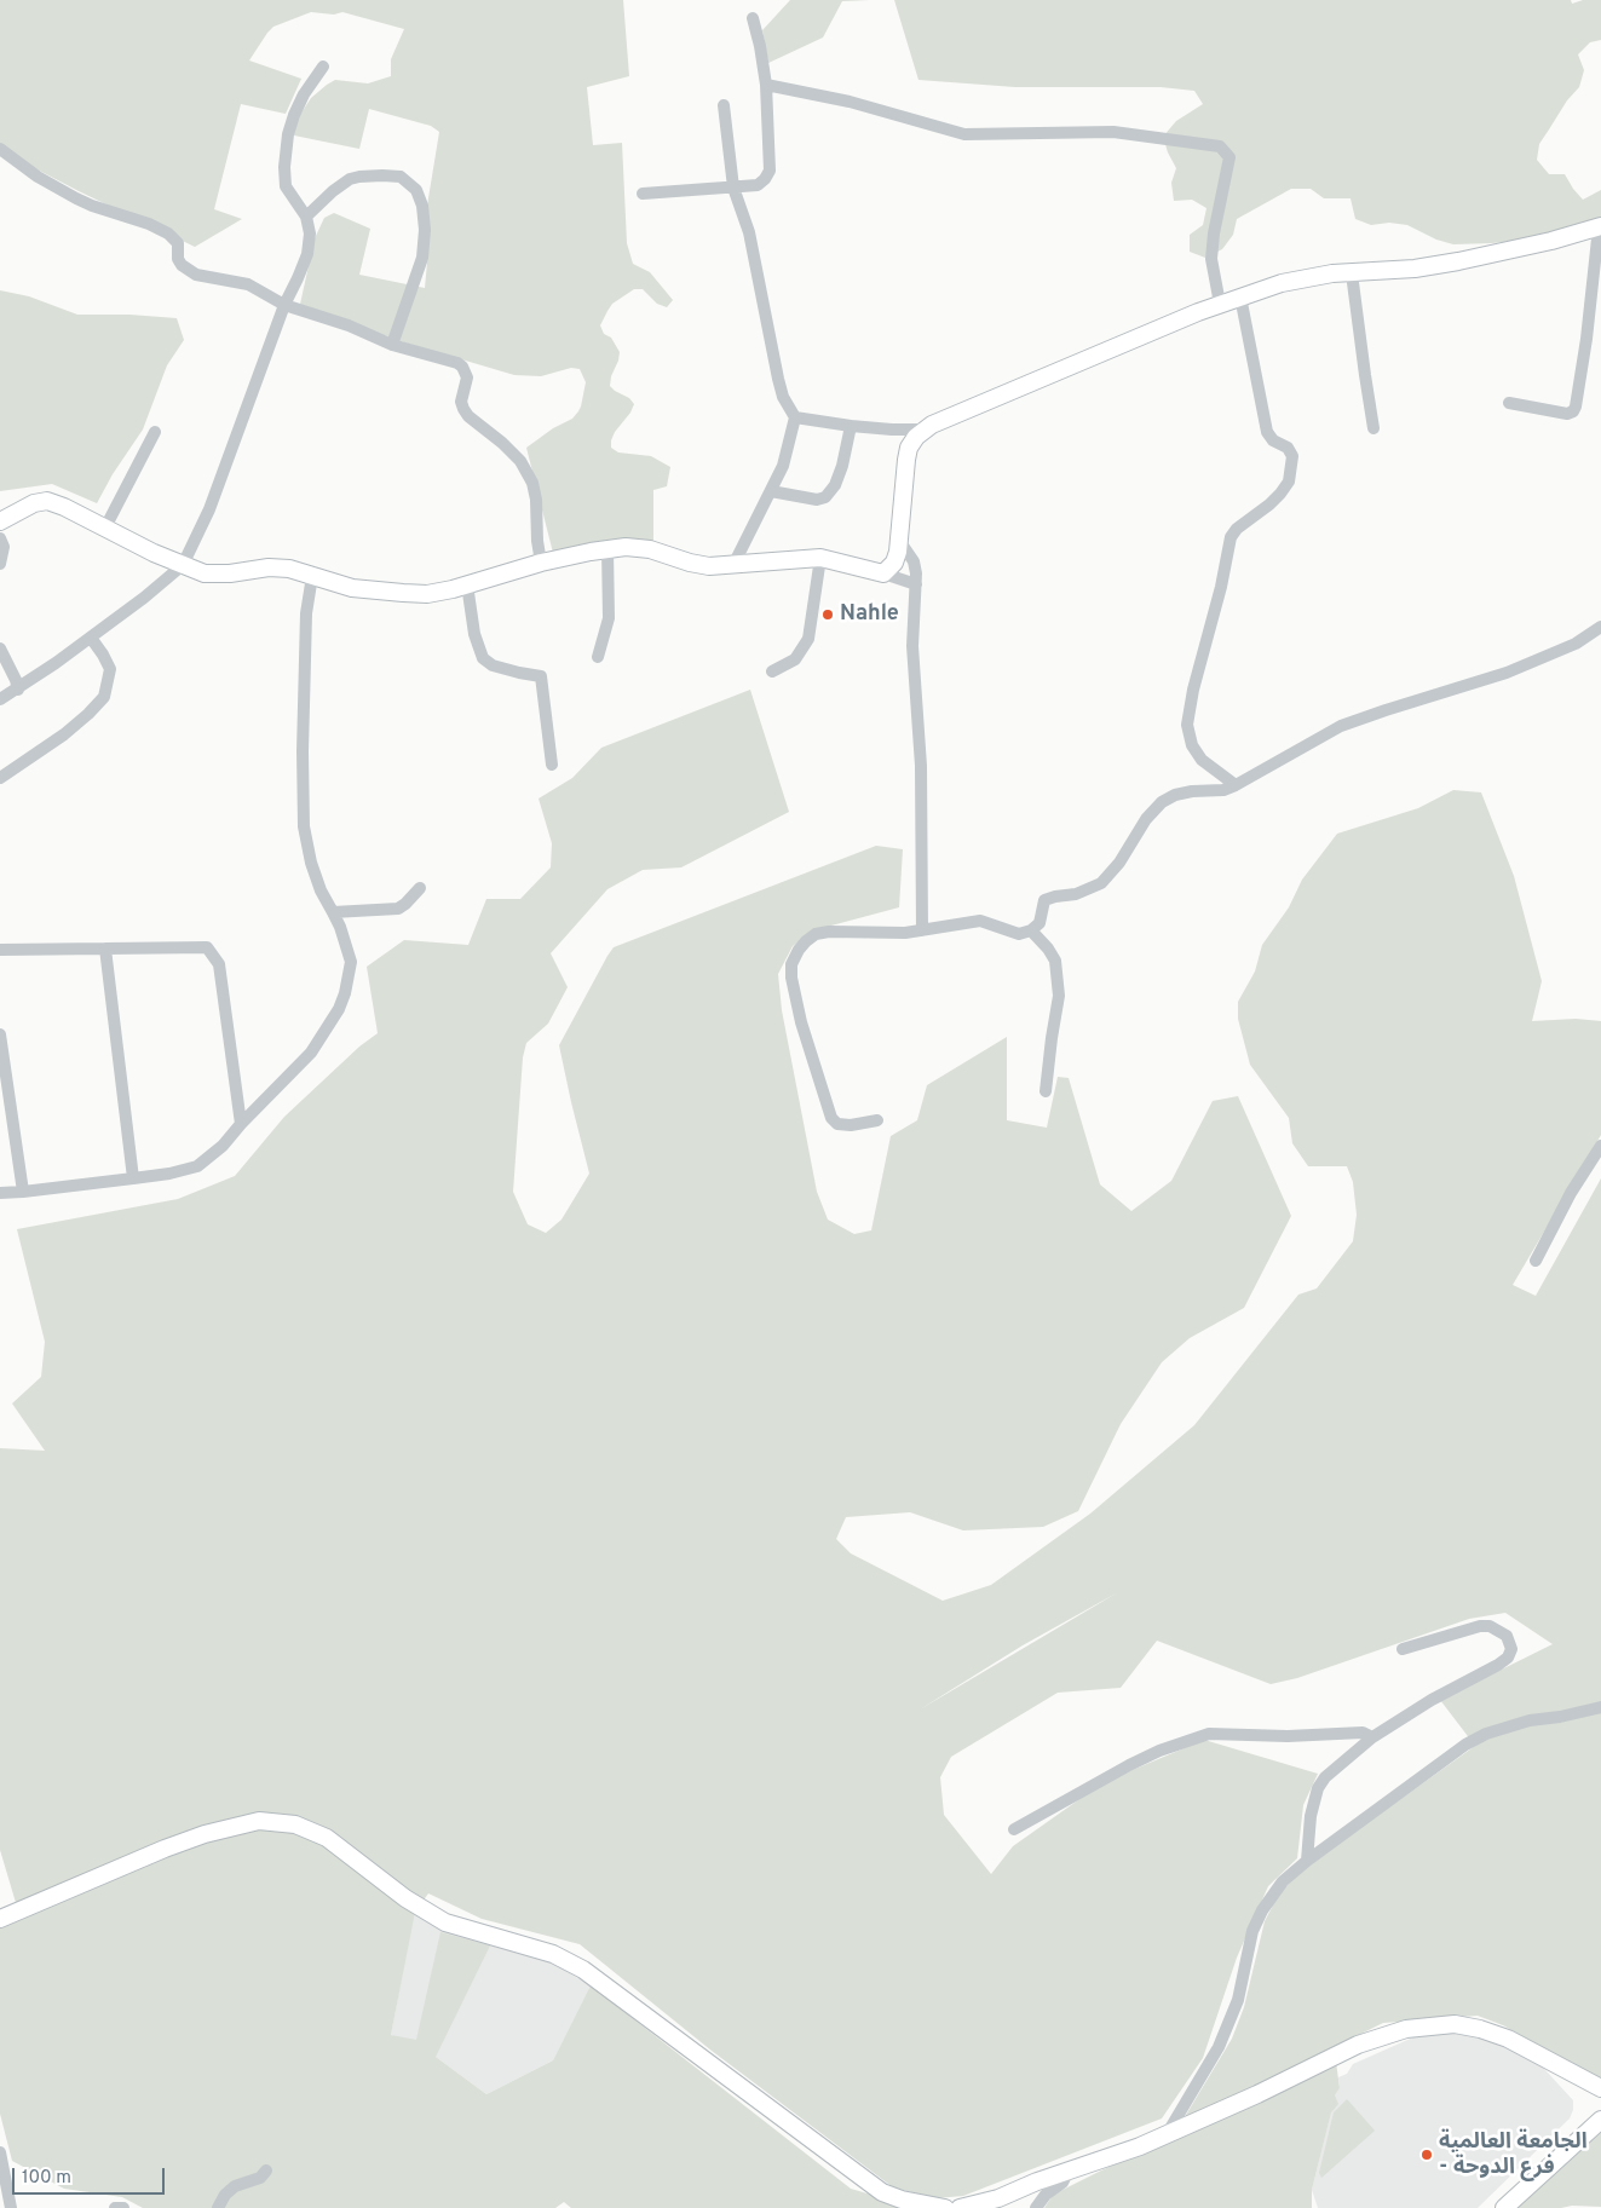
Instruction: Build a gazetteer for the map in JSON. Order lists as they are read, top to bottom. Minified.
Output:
{"places":["Nahle","الجامعة العالمية - فرع الدوحة"],"scale_bar":"100 m"}
